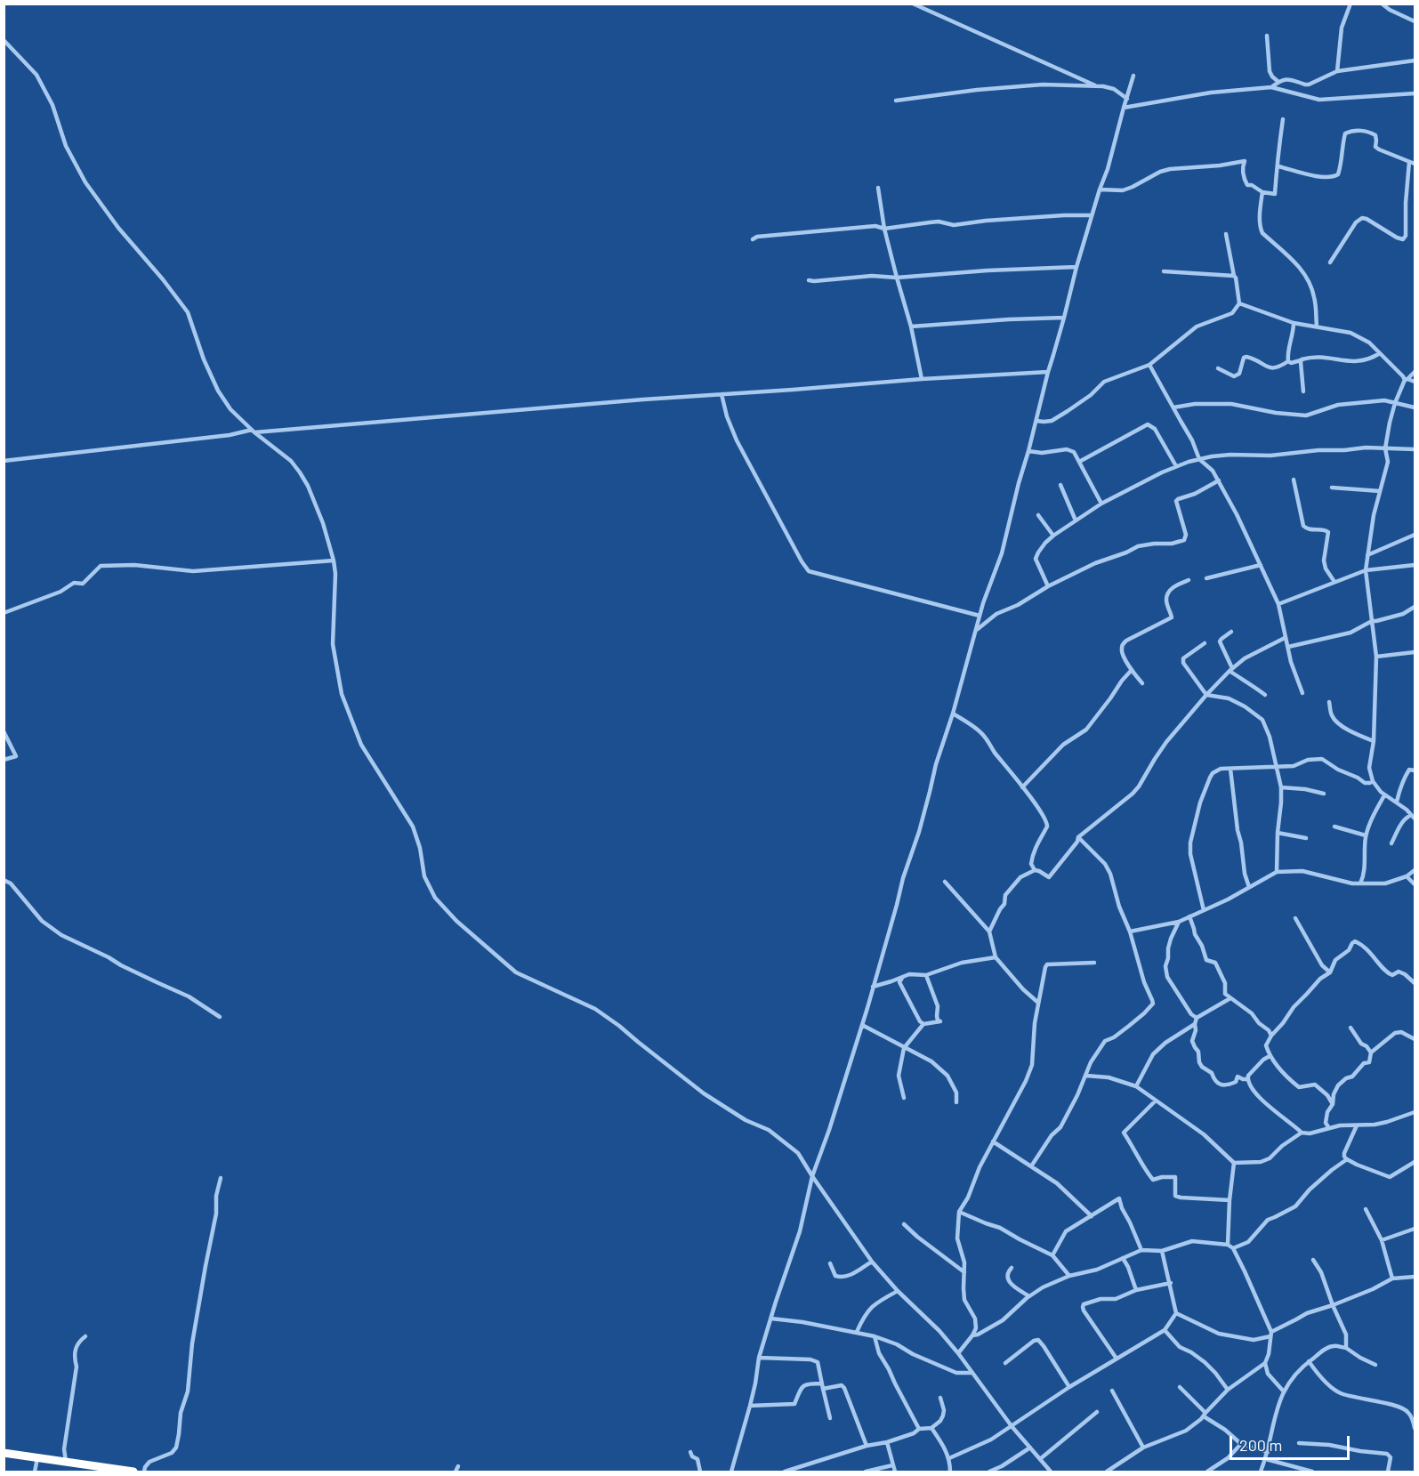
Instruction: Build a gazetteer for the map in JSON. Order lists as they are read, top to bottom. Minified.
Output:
{"scale_bar":"200 m"}
